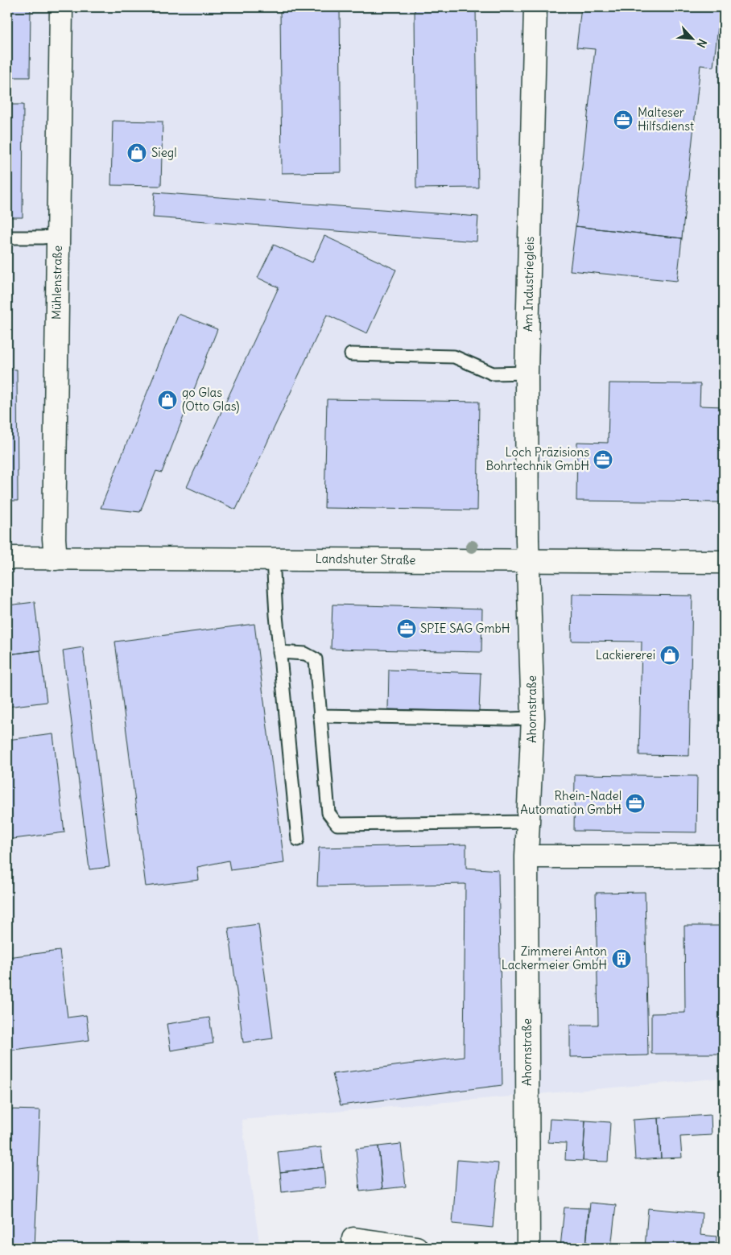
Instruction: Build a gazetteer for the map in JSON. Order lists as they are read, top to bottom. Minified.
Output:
{"streets":{"street":["Mühlenstraße","Am Industriegleis","Landshuter Straße","Ahornstraße"]},"crossings":[["Mühlenstraße","Landshuter Straße"],["Am Industriegleis","Landshuter Straße"],["Am Industriegleis","Ahornstraße"],["Landshuter Straße","Ahornstraße"]],"places":{"office":["Malteser Hilfsdienst","Loch Präzisions Bohrtechnik GmbH","SPIE SAG GmbH","Rhein-Nadel Automation GmbH"],"shop":["Siegl","go Glas (Otto Glas)","Lackiererei"],"building":["Zimmerei Anton Lackermeier GmbH"]},"north":"bottom right"}
